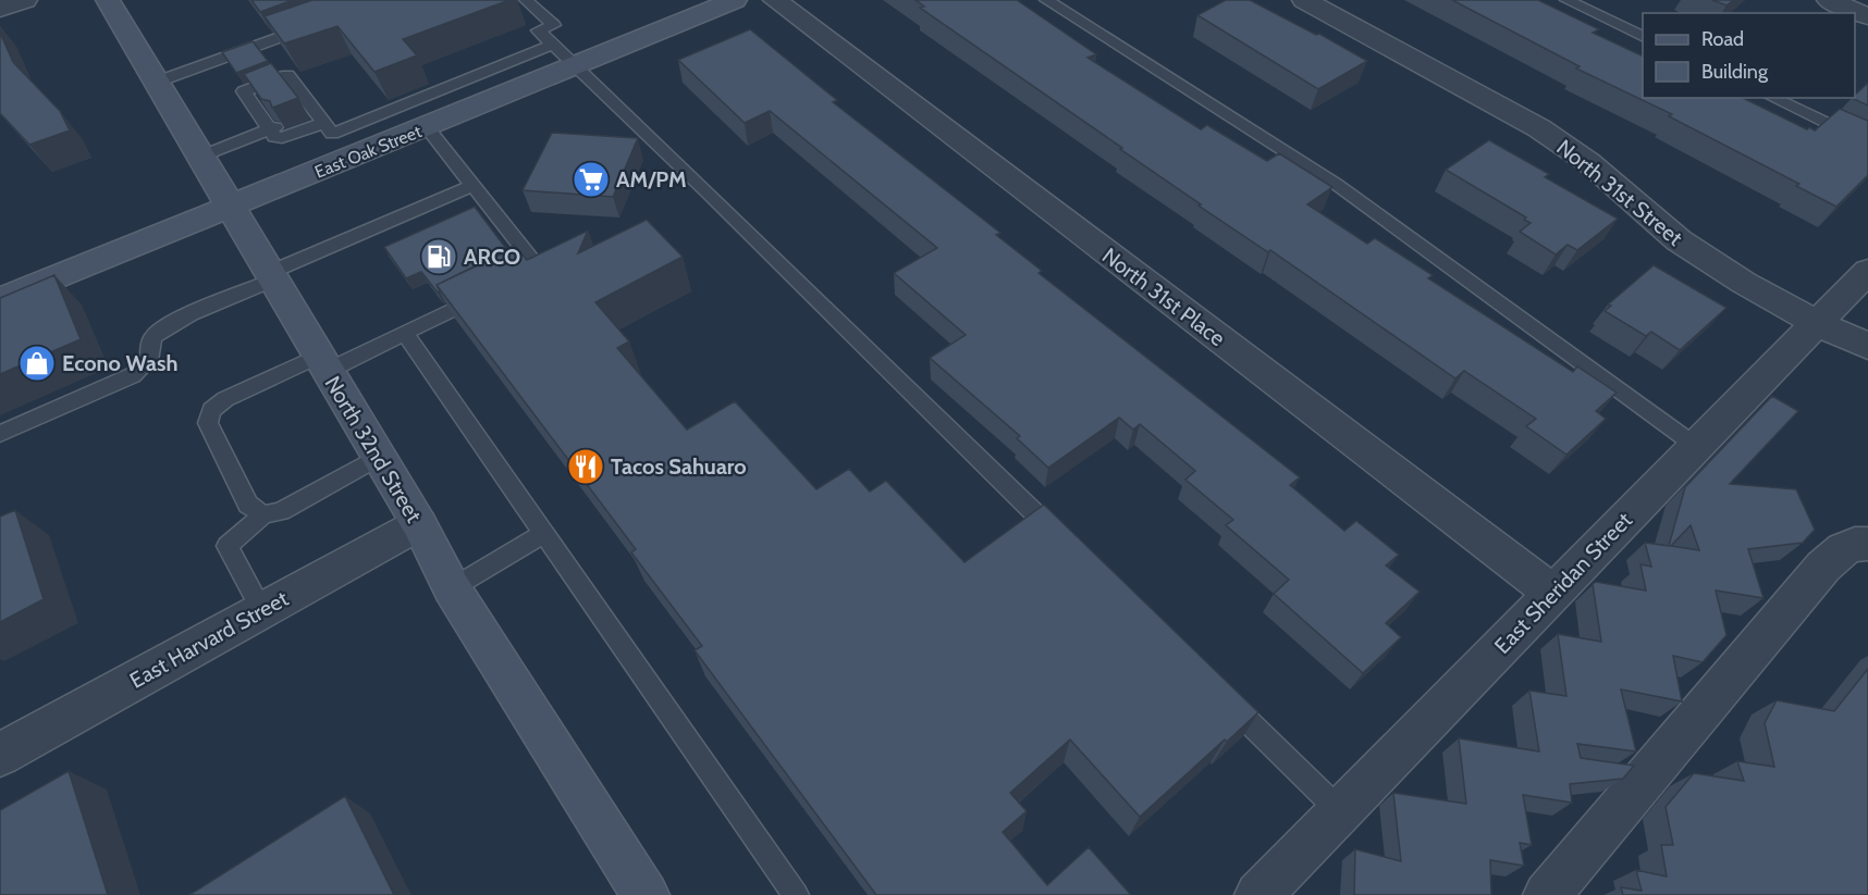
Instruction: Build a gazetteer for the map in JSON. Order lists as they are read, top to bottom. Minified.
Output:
{"streets":{"main road":["East Oak Street","North 32nd Street"],"street":["North 31st Street","North 31st Place","East Sheridan Street","East Harvard Street"]},"crossings":[["East Oak Street","North 32nd Street"],["North 31st Street","East Sheridan Street"],["North 31st Place","East Sheridan Street"],["North 32nd Street","East Harvard Street"]],"places":{"supermarket":["AM/PM"],"fuel station":["ARCO"],"shop":["Econo Wash"],"restaurant":["Tacos Sahuaro"]},"legend":["Road","Building"]}
